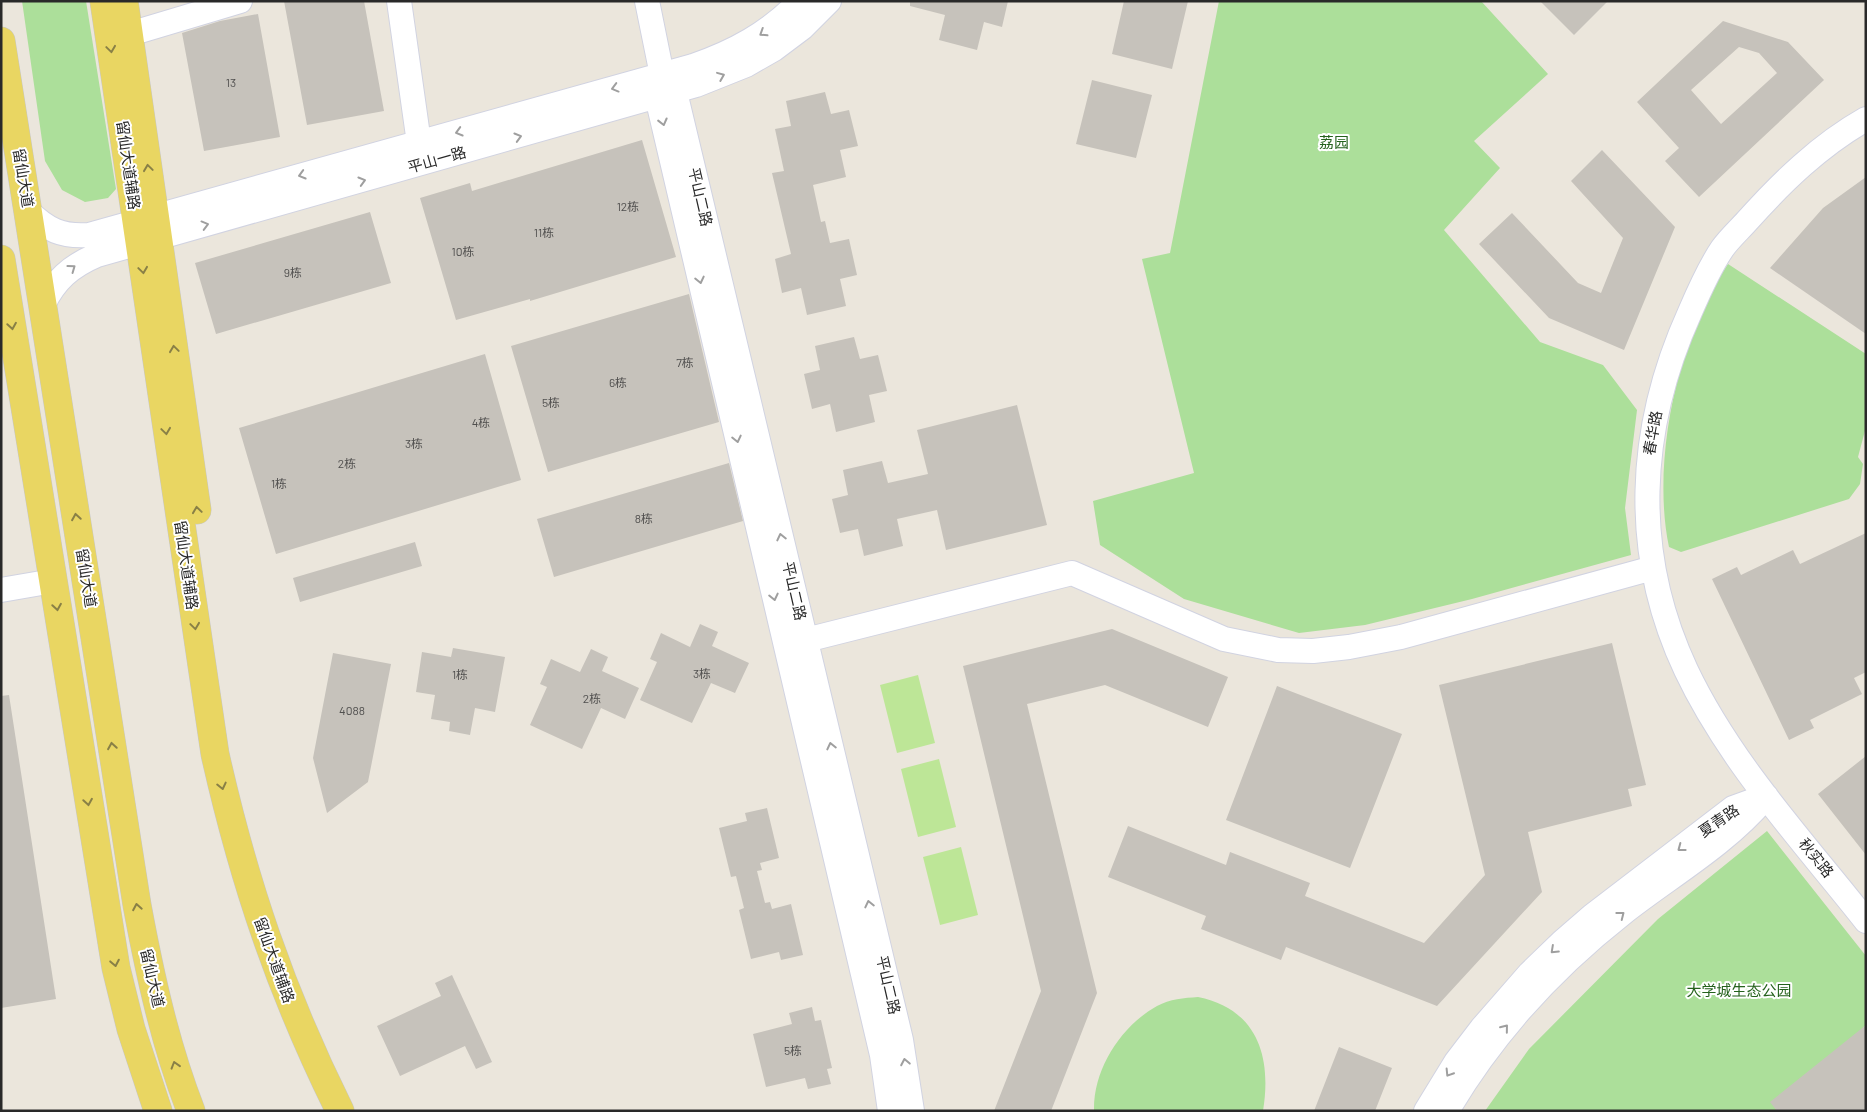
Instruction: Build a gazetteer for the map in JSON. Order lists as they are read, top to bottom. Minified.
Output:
{"streets":{"main road":["留仙大道辅路","留仙大道"],"street":["平山一路","平山二路","春华路","夏青路","秋实路"]},"crossings":[["平山一路","留仙大道辅路"],["平山一路","留仙大道"],["平山一路","平山二路"],["春华路","夏青路"],["春华路","秋实路"],["夏青路","秋实路"]],"parks":["荔园","大学城生态公园"],"house_numbers":["13","12栋","11栋","10栋","9栋","7栋","6栋","5栋","4栋","3栋","2栋","1栋","8栋","3栋","1栋","2栋","4088","5栋"]}
